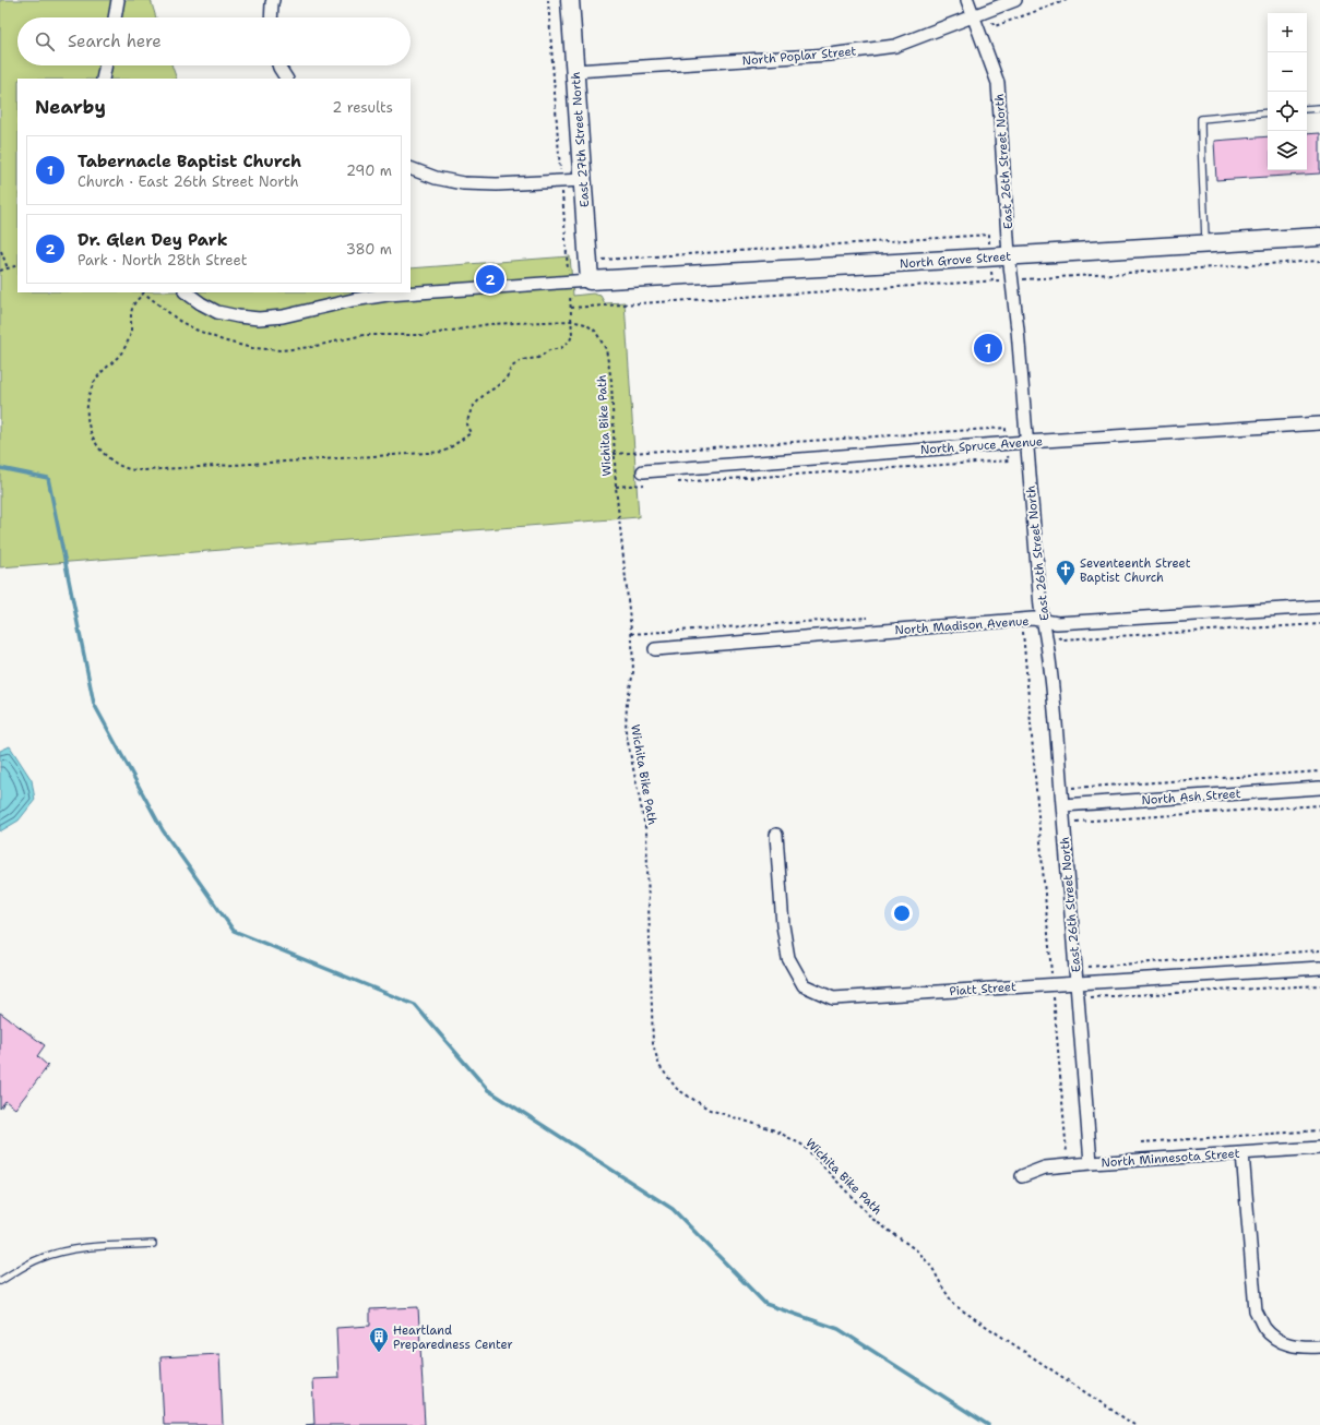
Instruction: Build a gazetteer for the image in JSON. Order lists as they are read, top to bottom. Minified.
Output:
{"streets":{"street":["North Poplar Street","East 27th Street North","East 26th Street North","North Grove Street","North Spruce Avenue","North Madison Avenue","North Ash Street","Piatt Street","North Minnesota Street"],"path":["Wichita Bike Path"]},"crossings":[["North Poplar Street","East 27th Street North"],["North Poplar Street","East 26th Street North"],["East 27th Street North","North Grove Street"],["East 26th Street North","North Grove Street"],["East 26th Street North","North Spruce Avenue"],["East 26th Street North","North Madison Avenue"],["East 26th Street North","North Ash Street"],["East 26th Street North","Piatt Street"],["East 26th Street North","North Minnesota Street"]],"places":{"church":["Seventeenth Street Baptist Church"],"building":["Heartland Preparedness Center"]},"page":{"map_buttons":["+","−"],"search":"Search here","heading":["Nearby","2 results"],"list":[{"mark":"1","name":"Tabernacle Baptist Church","note":"Church · East 26th Street North","value":"290 m"},{"mark":"2","name":"Dr. Glen Dey Park","note":"Park · North 28th Street","value":"380 m"}],"pins":["2","1"]}}
